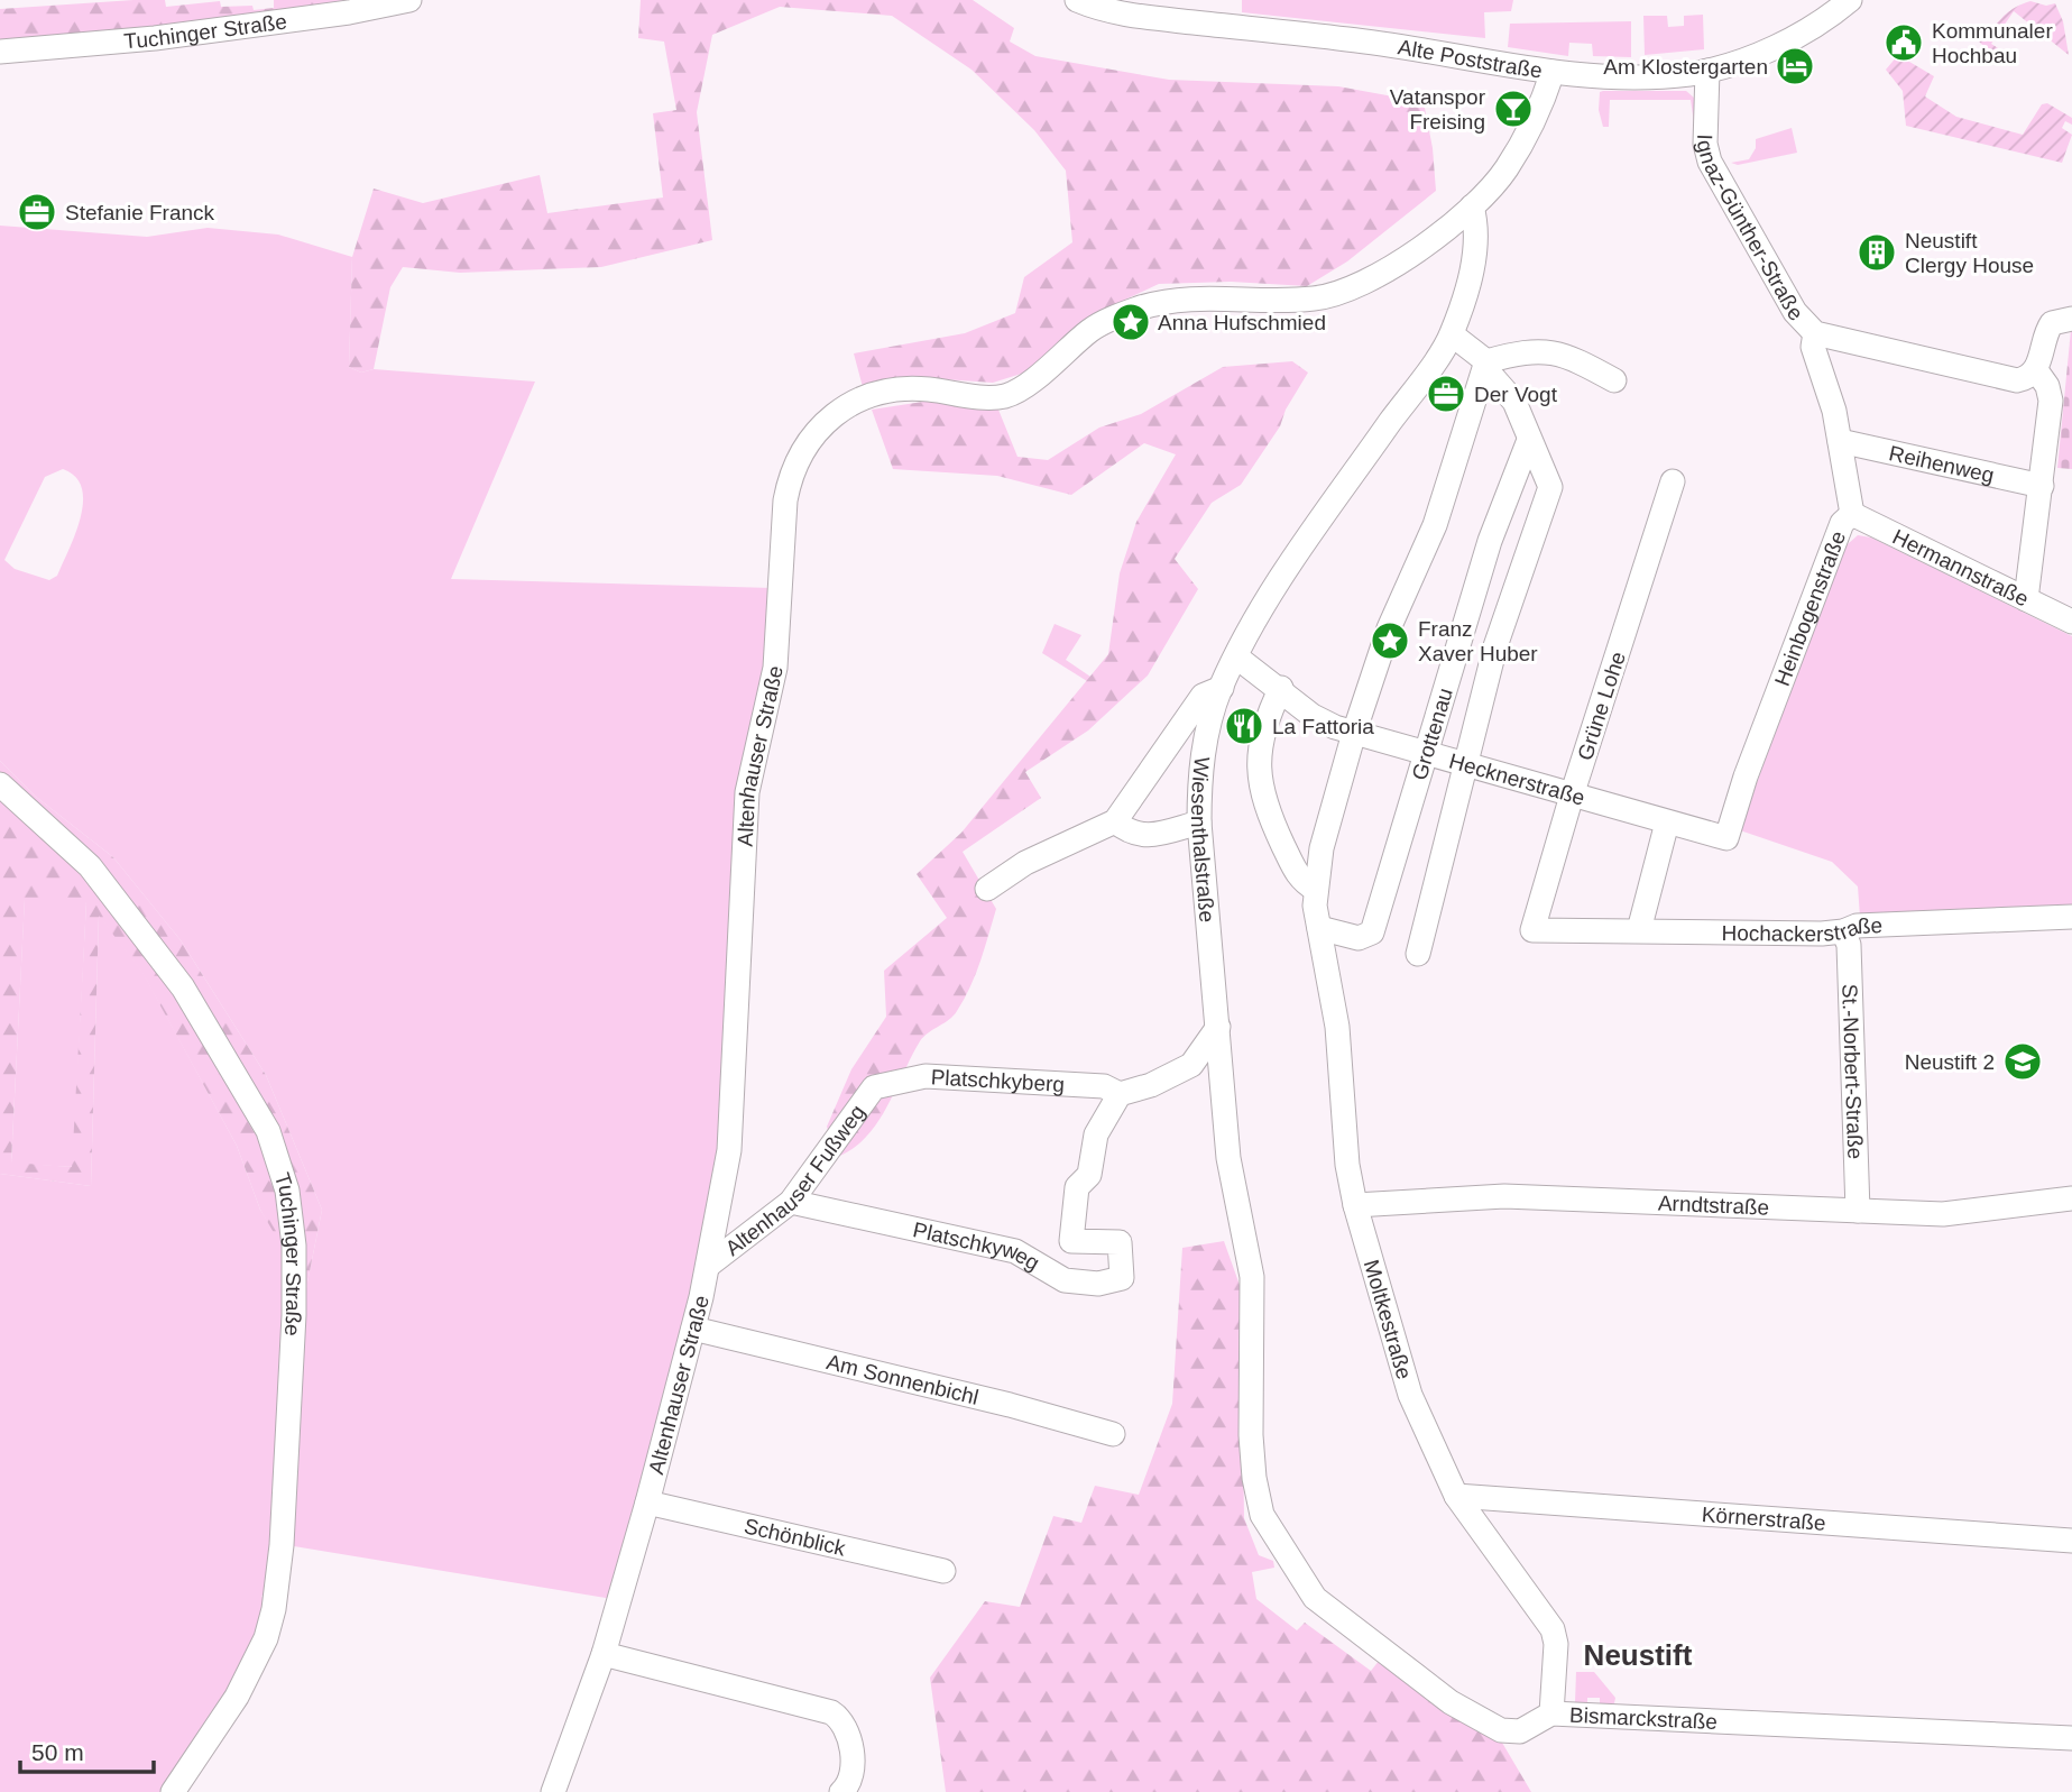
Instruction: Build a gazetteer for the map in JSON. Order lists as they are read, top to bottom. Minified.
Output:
{"streets":{"street":["Tuchinger Straße","Alte Poststraße","Ignaz-Günther-Straße","Reihenweg","Hermannstraße","Heinbogenstraße","Grüne Lohe","Grottenau","Altenhauser Straße","Hecknerstraße","Wiesenthalstraße","Hochackerstraße","St.-Norbert-Straße","Platschkyberg","Altenhauser Fußweg","Arndtstraße","Platschkyweg","Moltkestraße","Am Sonnenbichl","Körnerstraße","Schönblick","Bismarckstraße"]},"crossings":[["Alte Poststraße","Ignaz-Günther-Straße"],["Ignaz-Günther-Straße","Heinbogenstraße"],["Reihenweg","Heinbogenstraße"],["Hermannstraße","Heinbogenstraße"],["Heinbogenstraße","Hecknerstraße"],["Grüne Lohe","Hecknerstraße"],["Grüne Lohe","Hochackerstraße"],["Grottenau","Hecknerstraße"],["Grottenau","Wiesenthalstraße"],["Grottenau","Moltkestraße"],["Altenhauser Straße","Wiesenthalstraße"],["Altenhauser Straße","Altenhauser Fußweg"],["Altenhauser Straße","Am Sonnenbichl"],["Altenhauser Straße","Schönblick"],["Hecknerstraße","Wiesenthalstraße"],["Hecknerstraße","Moltkestraße"],["Wiesenthalstraße","Bismarckstraße"],["Hochackerstraße","St.-Norbert-Straße"],["St.-Norbert-Straße","Arndtstraße"],["Platschkyberg","Altenhauser Fußweg"],["Platschkyberg","Platschkyweg"],["Altenhauser Fußweg","Platschkyweg"],["Arndtstraße","Moltkestraße"],["Moltkestraße","Körnerstraße"],["Moltkestraße","Bismarckstraße"]],"districts":["Neustift"],"places":{"public building":["Kommunaler Hochbau"],"hotel":["Am Klostergarten"],"bar":["Vatanspor Freising"],"office":["Stefanie Franck","Der Vogt"],"building":["Neustift Clergy House"],"place":["Anna Hufschmied","Franz Xaver Huber"],"restaurant":["La Fattoria"],"school or university":["Neustift 2"]},"scale_bar":"50 m"}
